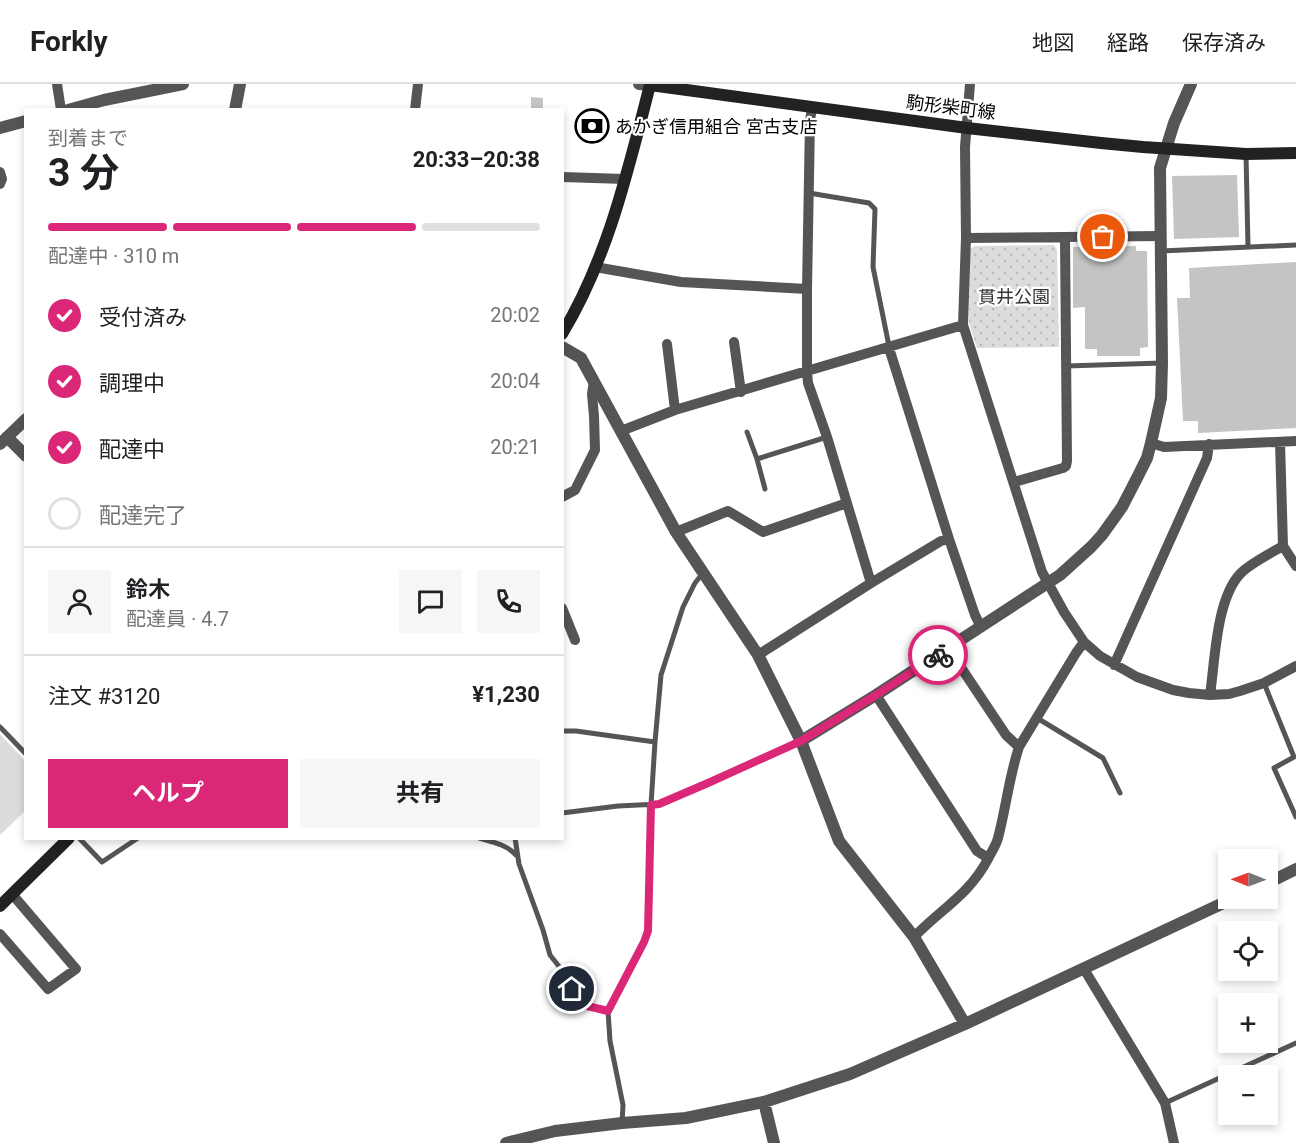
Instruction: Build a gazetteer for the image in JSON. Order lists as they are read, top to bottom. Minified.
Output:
{"streets":{"main road":["駒形柴町線"]},"parks":["貫井公園"],"places":{"bank":["あかぎ信用組合 宮古支店"]},"north":"left","page":{"header":"Forkly","nav":["地図","経路","保存済み"],"heading":["3 分","到着まで","20:33–20:38"],"panel":["鈴木","配達員 · 4.7","注文 #3120","¥1,230"],"bar":"配達中 · 310 m","list":[["受付済み","20:02"],["調理中","20:04"],["配達中","20:21"],"配達完了"],"buttons":["ヘルプ","共有"],"map_buttons":["+","−"]}}
